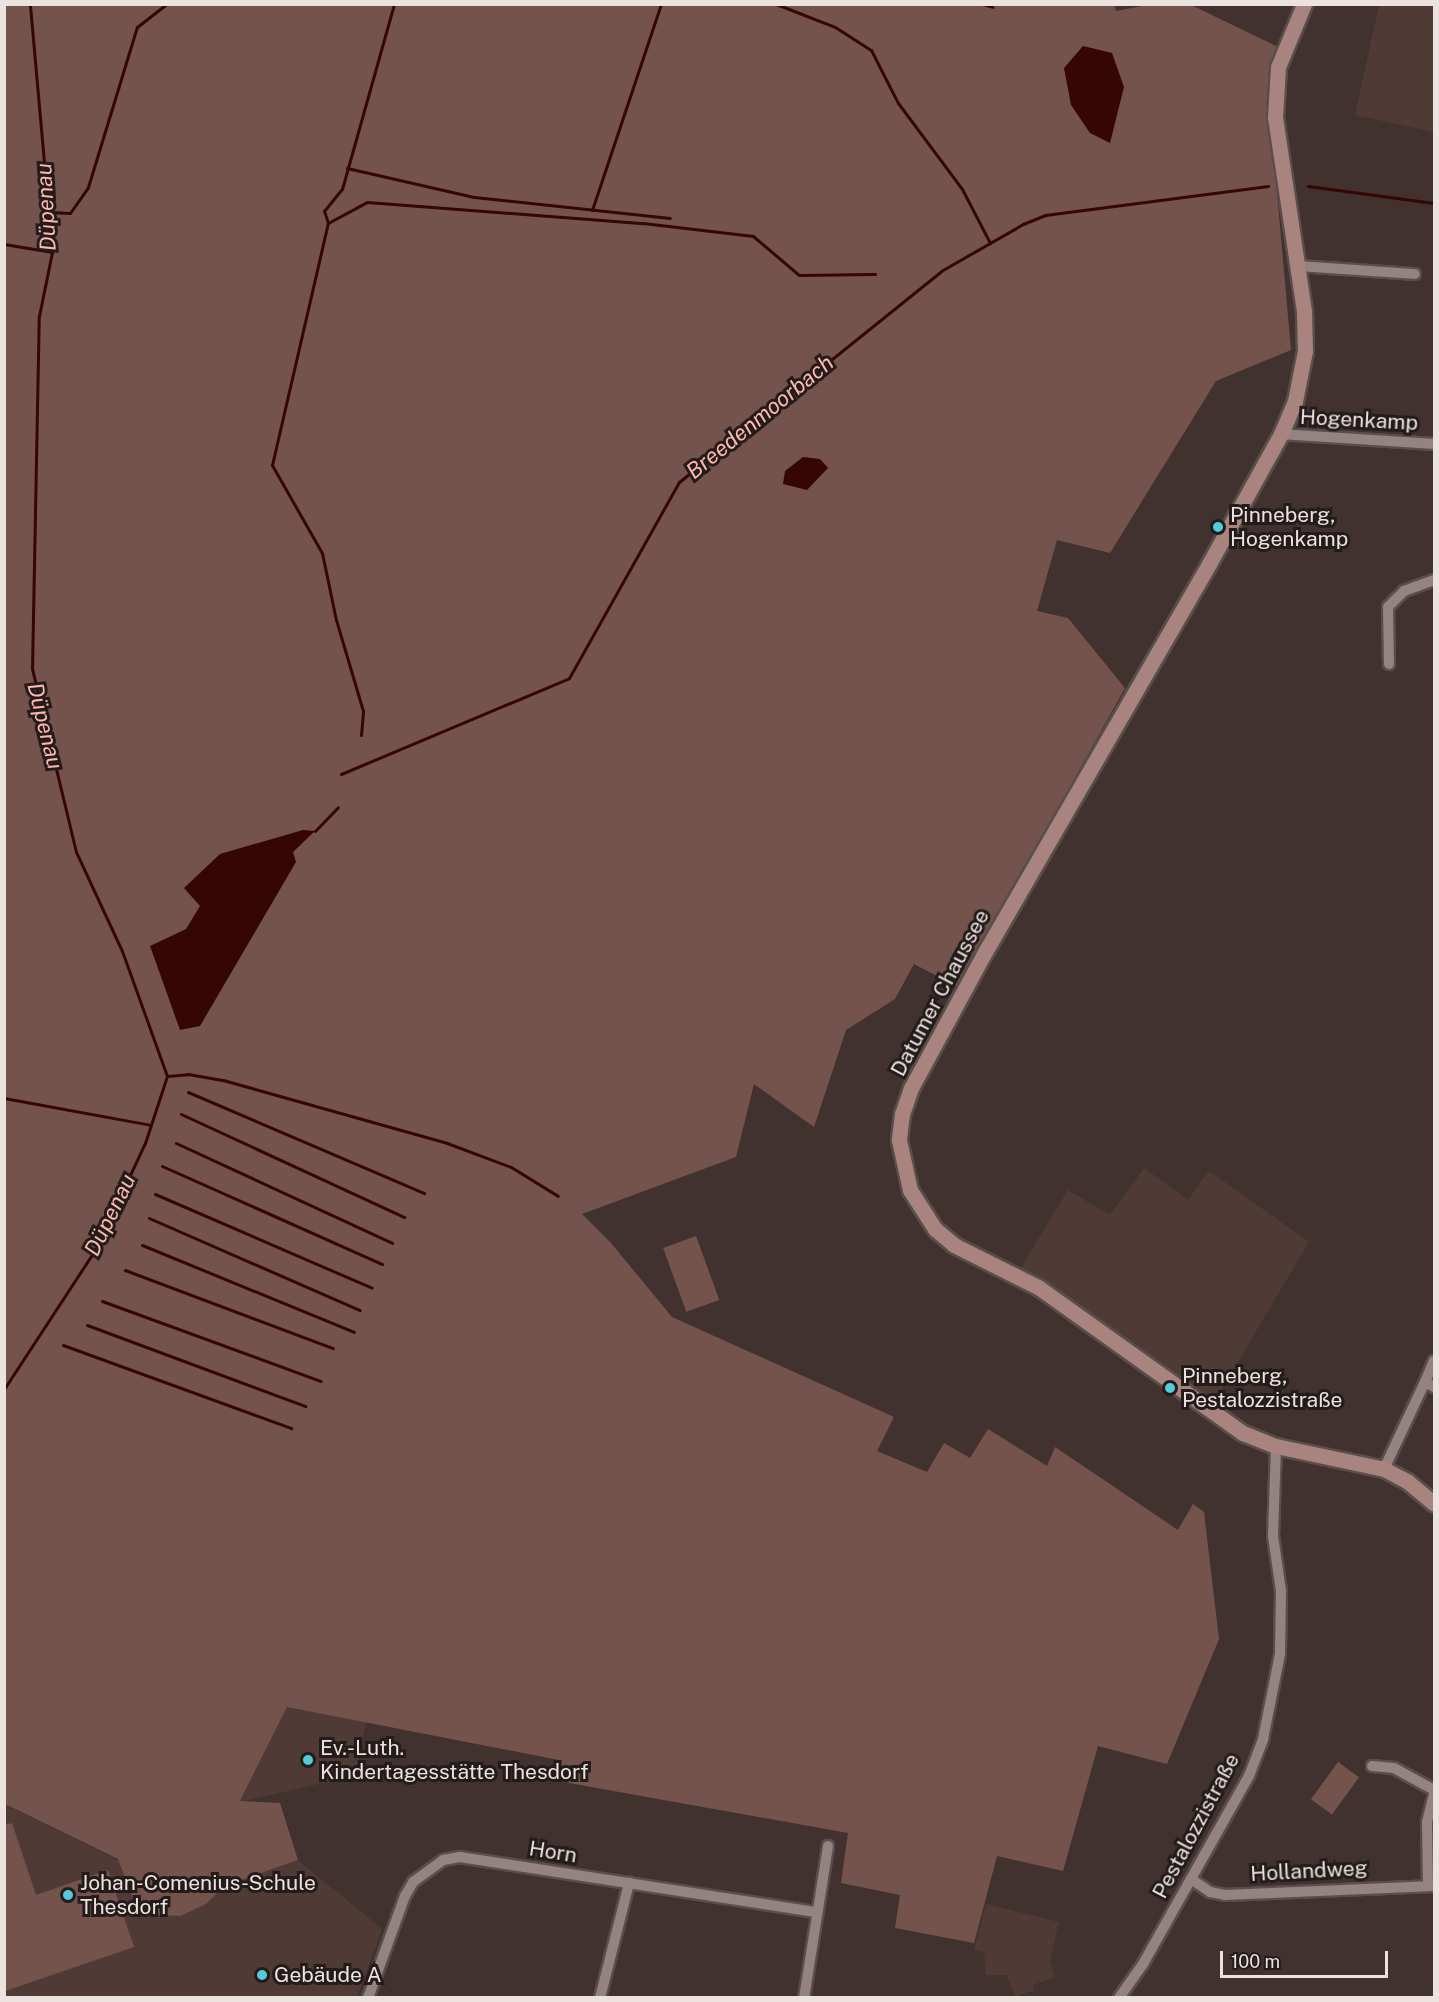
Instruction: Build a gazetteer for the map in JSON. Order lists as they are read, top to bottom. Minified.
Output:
{"streets":{"street":["Hogenkamp","Datumer Chaussee","Pestalozzistraße","Horn","Hollandweg"]},"crossings":[["Hogenkamp","Datumer Chaussee"],["Datumer Chaussee","Pestalozzistraße"],["Pestalozzistraße","Hollandweg"]],"water":["Düpenau","Breedenmoorbach"],"places":["Pinneberg, Hogenkamp","Pinneberg, Pestalozzistraße","Ev.-Luth. Kindertagesstätte Thesdorf","Johan-Comenius-Schule Thesdorf","Gebäude A"],"scale_bar":"100 m"}
